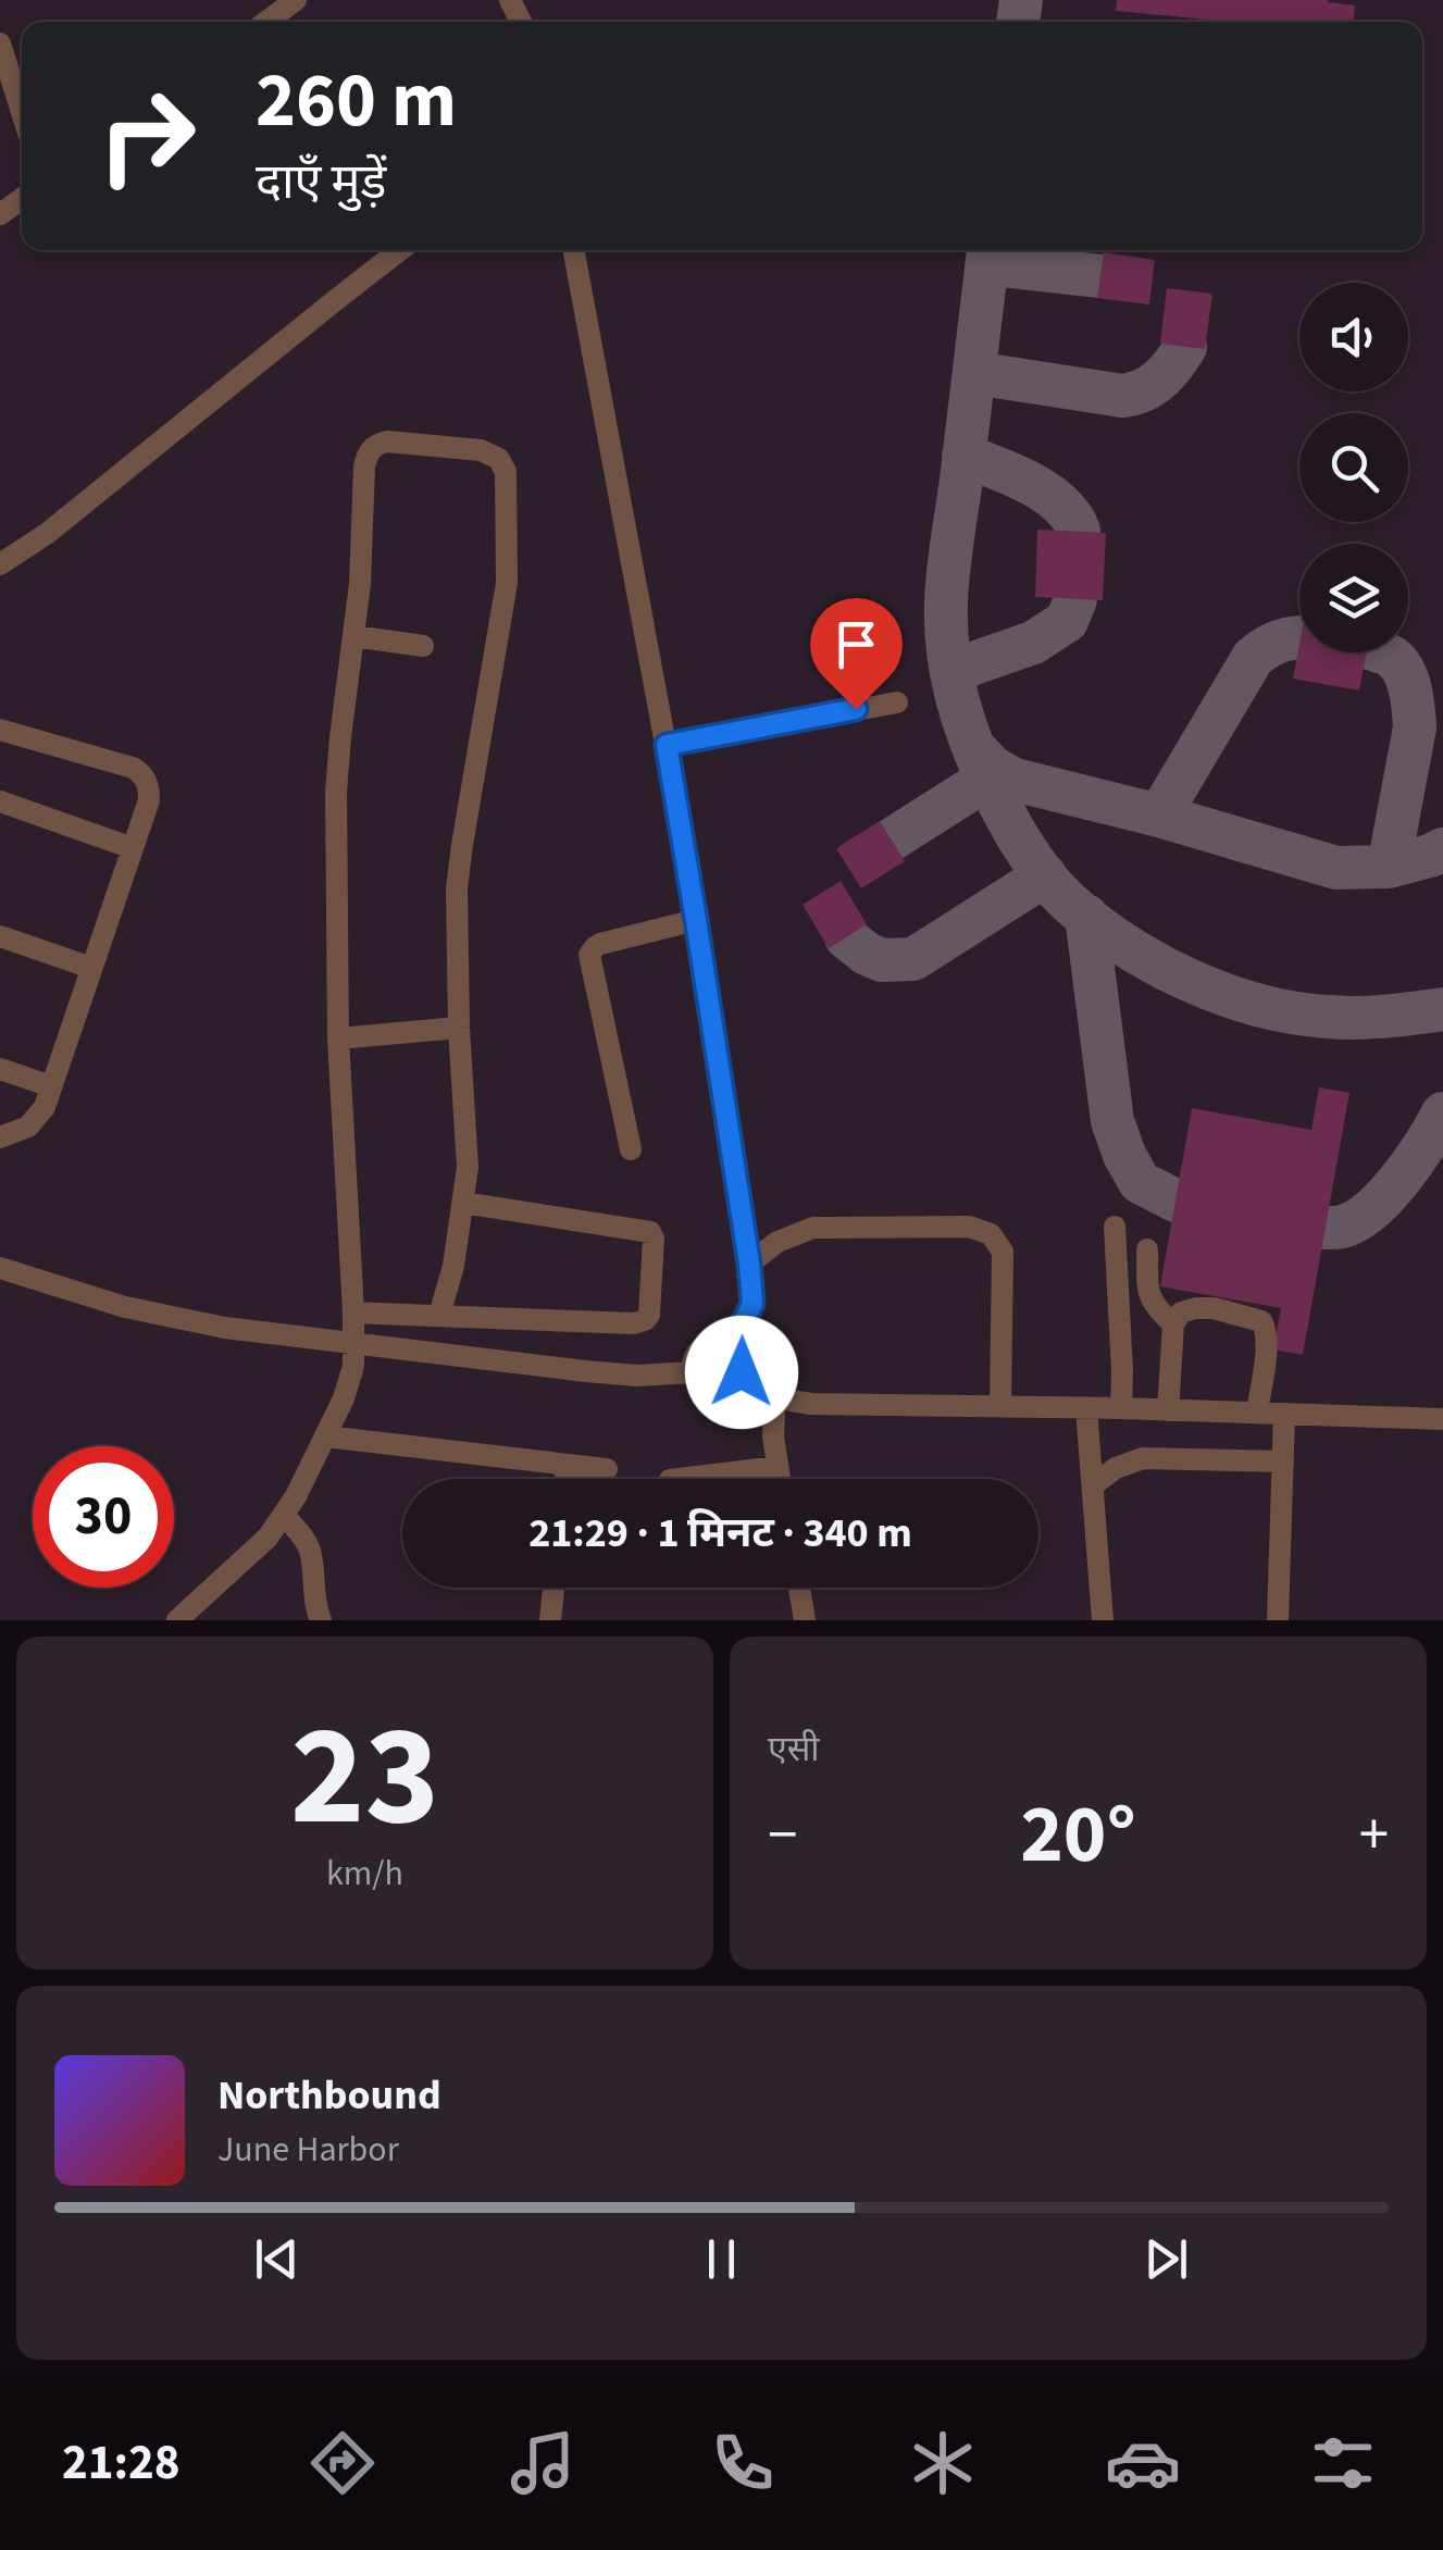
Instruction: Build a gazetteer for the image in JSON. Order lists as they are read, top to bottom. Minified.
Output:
{"page":{"turn":["260 m","दाएँ मुड़ें"],"limit":"30","trip":"21:29 · 1 मिनट · 340 m","tile":[["23","km/h"],"एसी"],"heat":["−","20°","+"],"song":["Northbound","June Harbor"],"tabs":"21:28"}}
